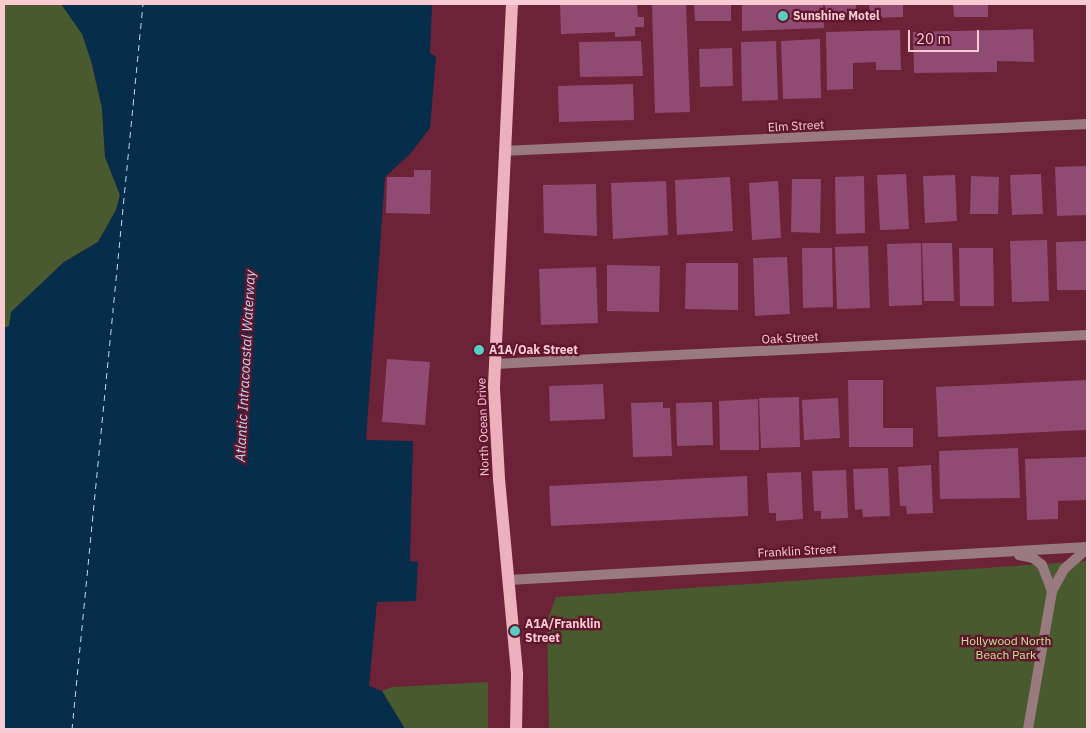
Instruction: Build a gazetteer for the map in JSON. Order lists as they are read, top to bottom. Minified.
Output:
{"streets":{"main road":["North Ocean Drive"],"street":["Elm Street","Oak Street","Franklin Street"]},"crossings":[["Elm Street","North Ocean Drive"],["Oak Street","North Ocean Drive"],["North Ocean Drive","Franklin Street"]],"water":["Atlantic Intracoastal Waterway"],"parks":["Hollywood North Beach Park"],"places":["Sunshine Motel","A1A/Oak Street","A1A/Franklin Street"],"scale_bar":"20 m"}
